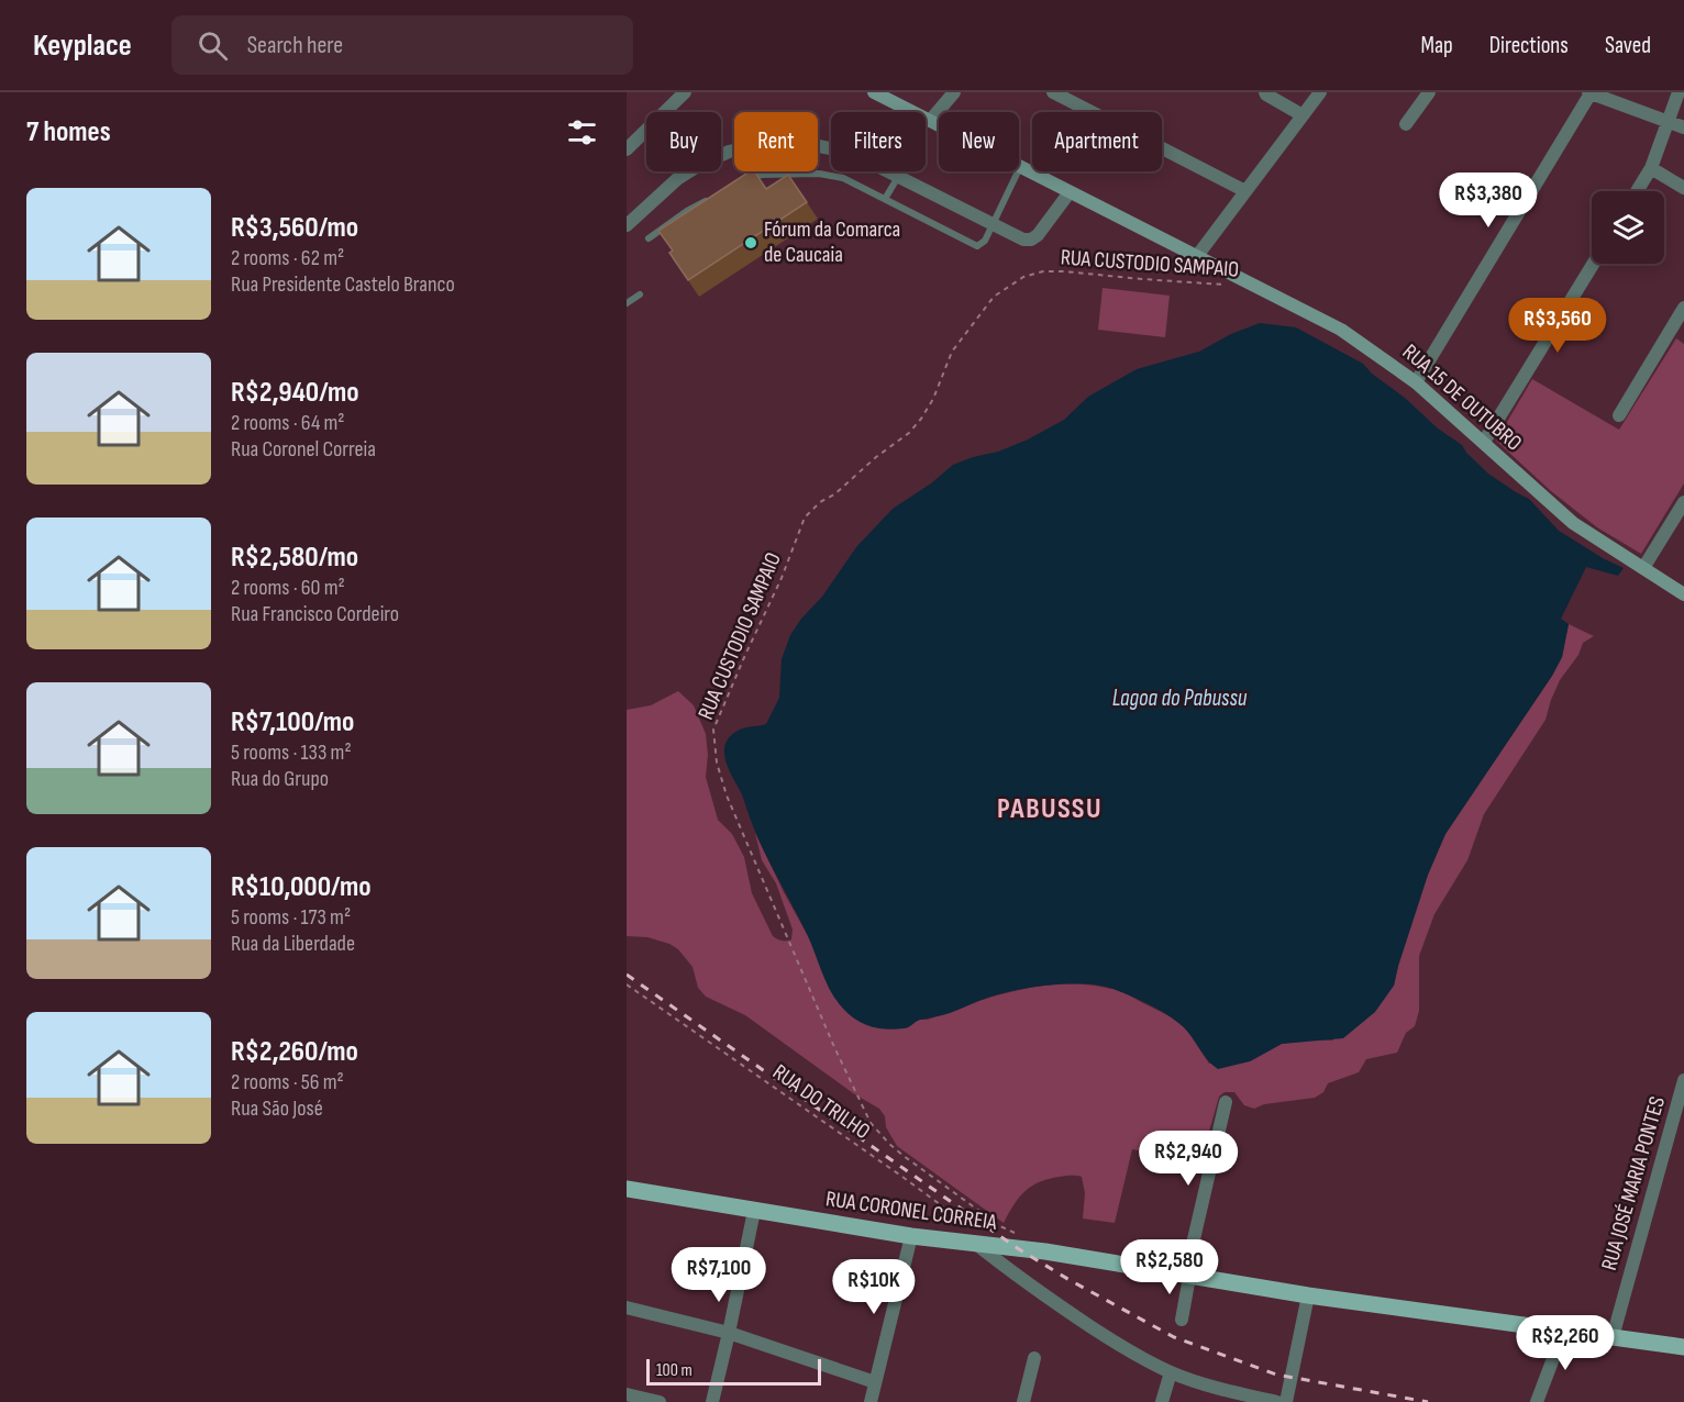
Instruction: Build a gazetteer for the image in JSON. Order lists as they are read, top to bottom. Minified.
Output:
{"streets":{"main road":["RUA 15 DE OUTUBRO","RUA CORONEL CORREIA"],"street":["RUA JOSÉ MARIA PONTES"],"path":["RUA CUSTODIO SAMPAIO","RUA DO TRILHO"]},"crossings":[["RUA DO TRILHO","RUA CORONEL CORREIA"],["RUA JOSÉ MARIA PONTES","RUA CORONEL CORREIA"]],"districts":["PABUSSU"],"water":["Lagoa do Pabussu"],"places":["Fórum da Comarca de Caucaia"],"scale_bar":"100 m","page":{"header":"Keyplace","search":"Search here","nav":["Map","Directions","Saved"],"heading":"7 homes","chip":["Buy","Rent","Filters","New","Apartment"],"list":[{"name":"R$3,560/mo","note":"2 rooms · 62 m² · Rua Presidente Castelo Branco"},{"name":"R$2,940/mo","note":"2 rooms · 64 m² · Rua Coronel Correia"},{"name":"R$2,580/mo","note":"2 rooms · 60 m² · Rua Francisco Cordeiro"},{"name":"R$7,100/mo","note":"5 rooms · 133 m² · Rua do Grupo"},{"name":"R$10,000/mo","note":"5 rooms · 173 m² · Rua da Liberdade"},{"name":"R$2,260/mo","note":"2 rooms · 56 m² · Rua São José"}],"price":["R$3,380","R$3,560","R$2,940","R$2,580","R$7,100","R$10K","R$2,260"],"scale":"100 m"}}
